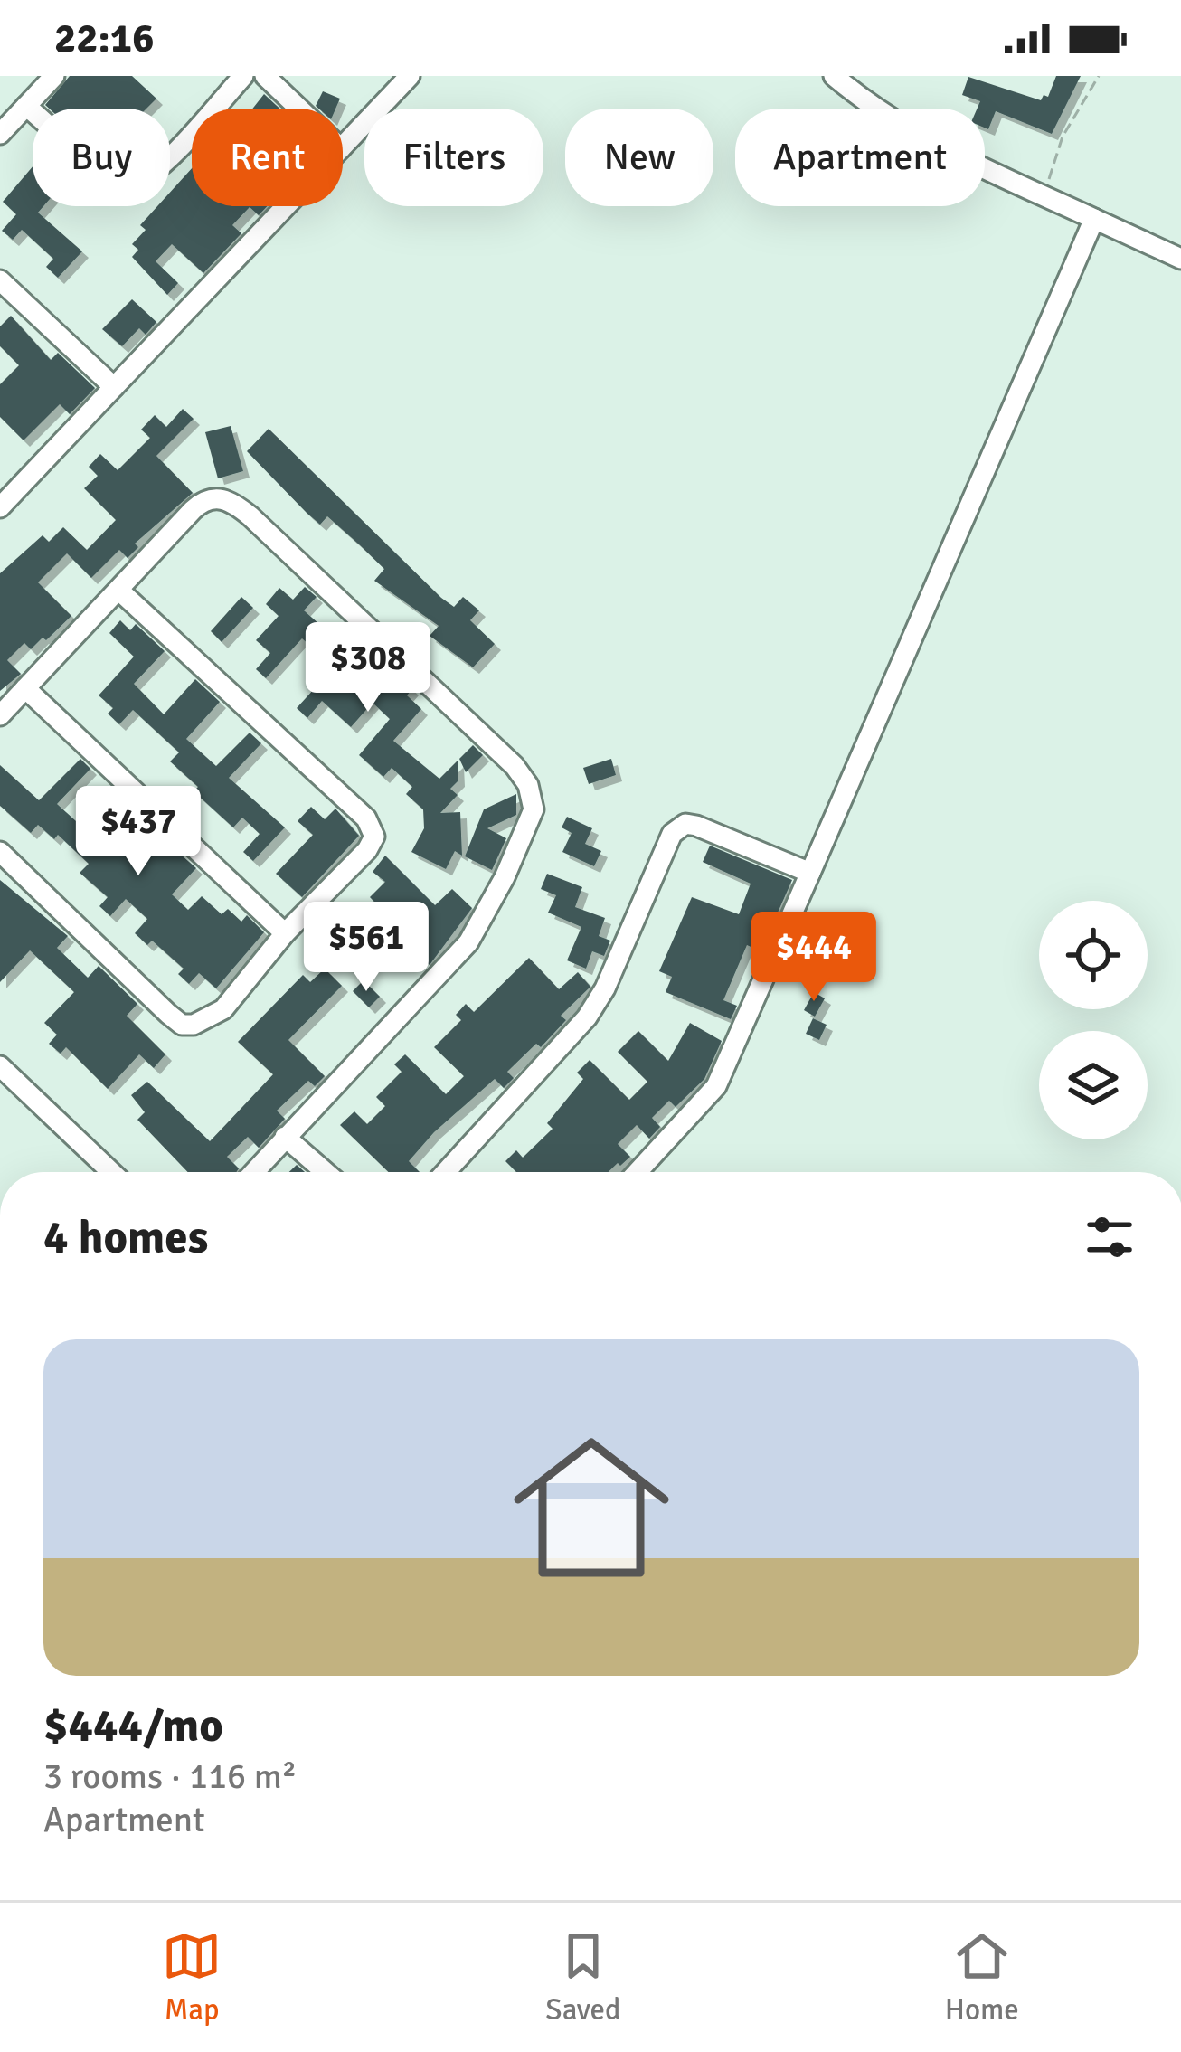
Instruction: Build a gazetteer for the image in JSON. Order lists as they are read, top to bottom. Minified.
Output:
{"page":{"status":"22:16","chip":["Buy","Rent","Filters","New","Apartment"],"price":["$308","$437","$561","$444"],"heading":"4 homes","list":[{"name":"$444/mo","note":"3 rooms · 116 m² · Apartment"}],"tabs":["Map","Saved","Home"]}}
